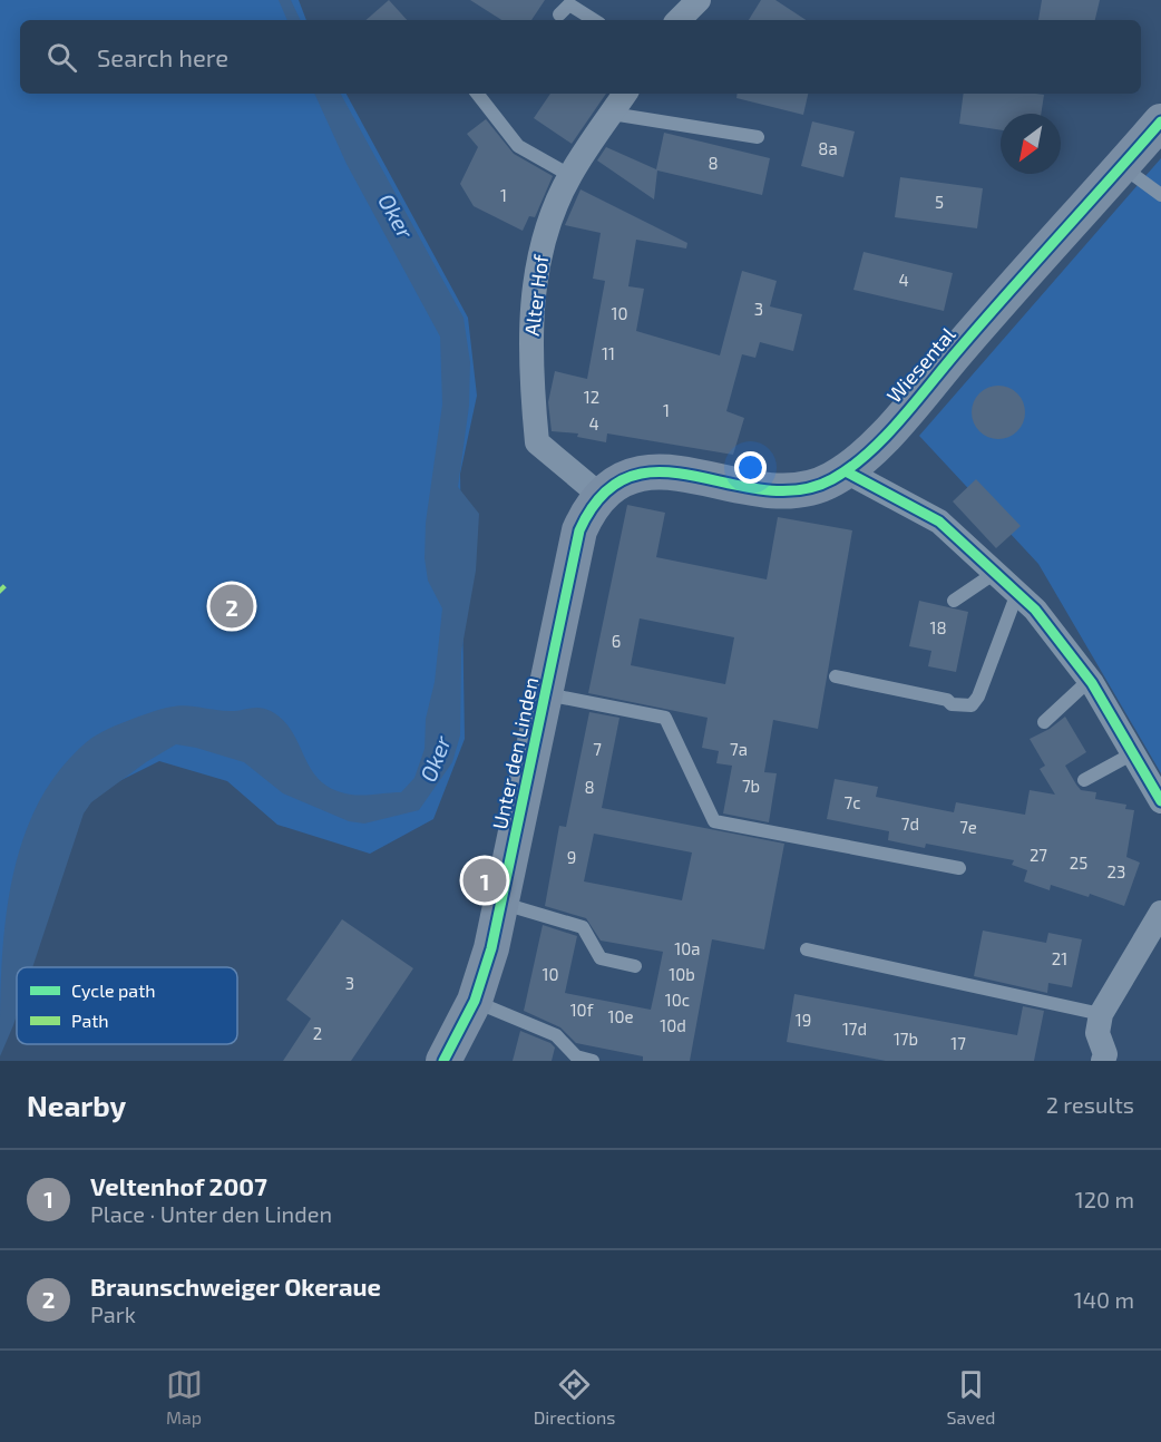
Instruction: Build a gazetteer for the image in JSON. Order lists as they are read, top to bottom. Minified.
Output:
{"streets":{"street":["Alter Hof","Wiesental","Unter den Linden"]},"crossings":[["Alter Hof","Unter den Linden"],["Wiesental","Unter den Linden"]],"water":["Oker"],"house_numbers":["8a","8","1","5","4","3","10","11","12","1","4","18","6","7","7a","7b","8","7c","7d","7e","27","9","25","23","10a","21","10","10b","3","10c","10f","10e","19","10d","17d","2","17b","17"],"legend":["Cycle path","Path"],"north":"bottom left","page":{"search":"Search here","pins":["2","1"],"heading":["Nearby","2 results"],"list":[{"mark":"1","name":"Veltenhof 2007","note":"Place · Unter den Linden","value":"120 m"},{"mark":"2","name":"Braunschweiger Okeraue","note":"Park","value":"140 m"}],"nav":["Map","Directions","Saved"]}}
